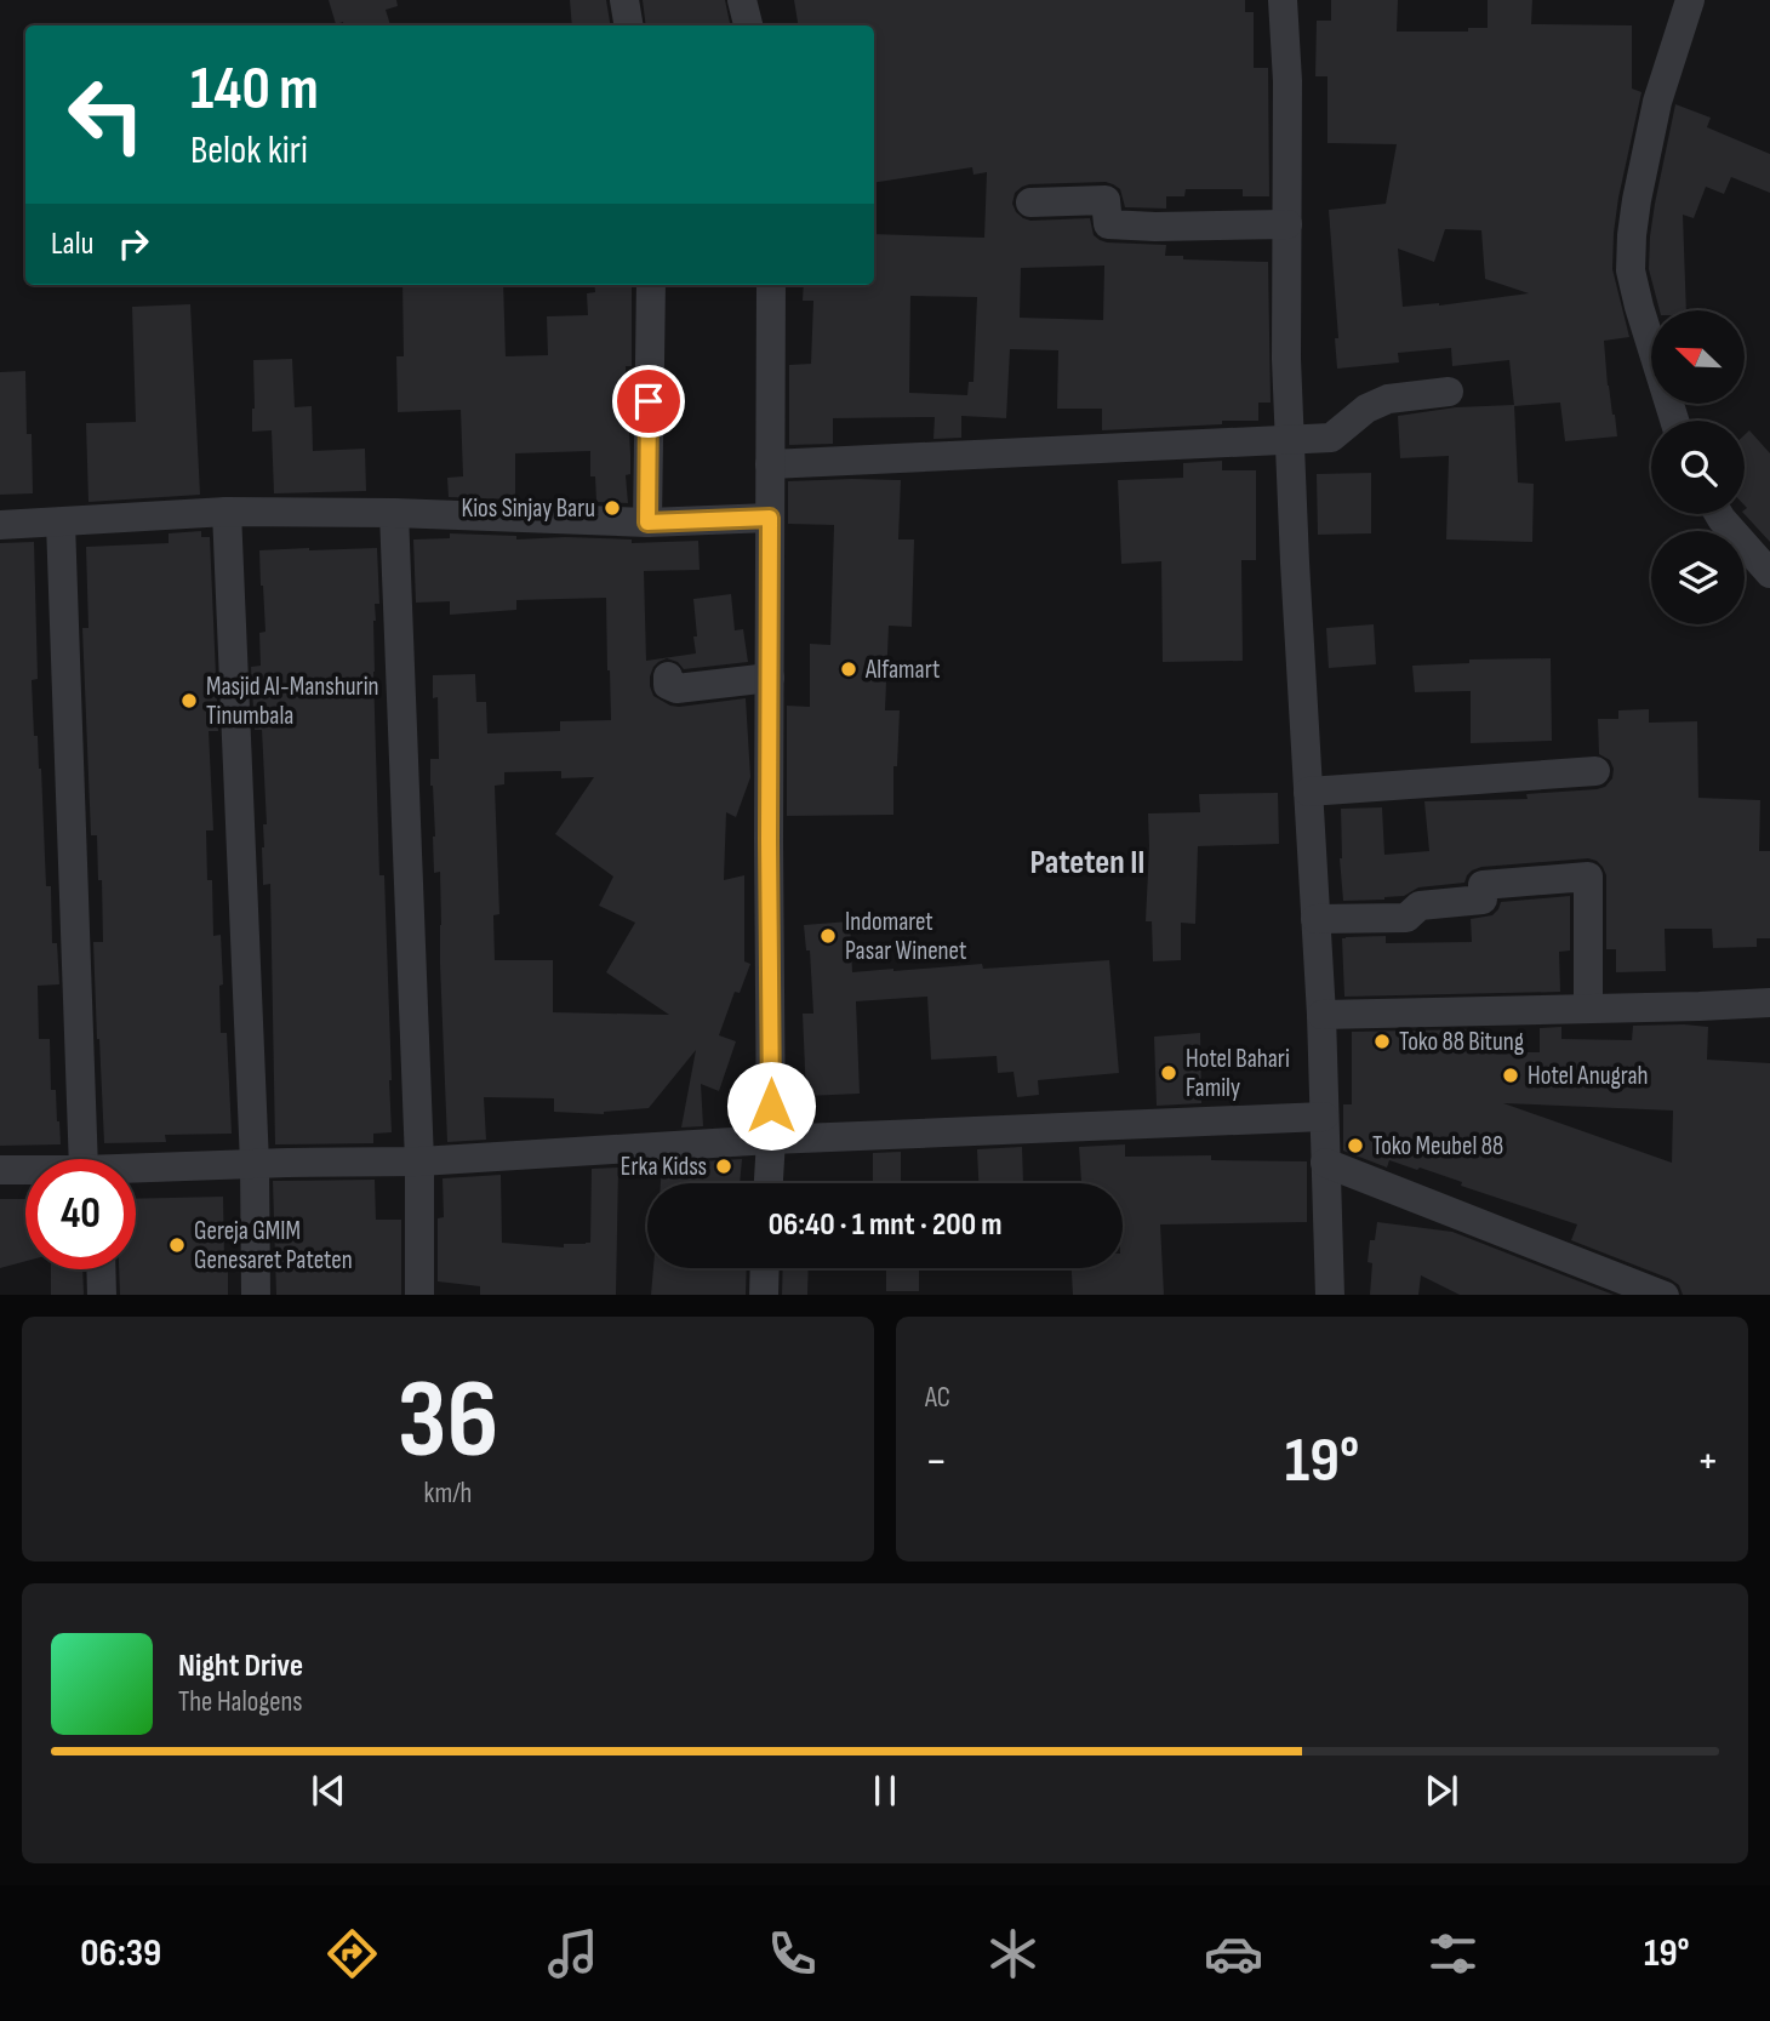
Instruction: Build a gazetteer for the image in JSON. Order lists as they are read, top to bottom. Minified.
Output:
{"districts":["Pateten II"],"places":["Kios Sinjay Baru","Alfamart","Masjid Al-Manshurin Tinumbala","Indomaret Pasar Winenet","Toko 88 Bitung","Hotel Bahari Family","Hotel Anugrah","Toko Meubel 88","Erka Kidss","Gereja GMIM Genesaret Pateten"],"north":"top left","page":{"turn":["140 m","Belok kiri"],"then":"Lalu","limit":"40","trip":"06:40 · 1 mnt · 200 m","tile":[["36","km/h"],"AC"],"heat":["−","19°","+"],"song":["Night Drive","The Halogens"],"tabs":["06:39","19°"]}}
